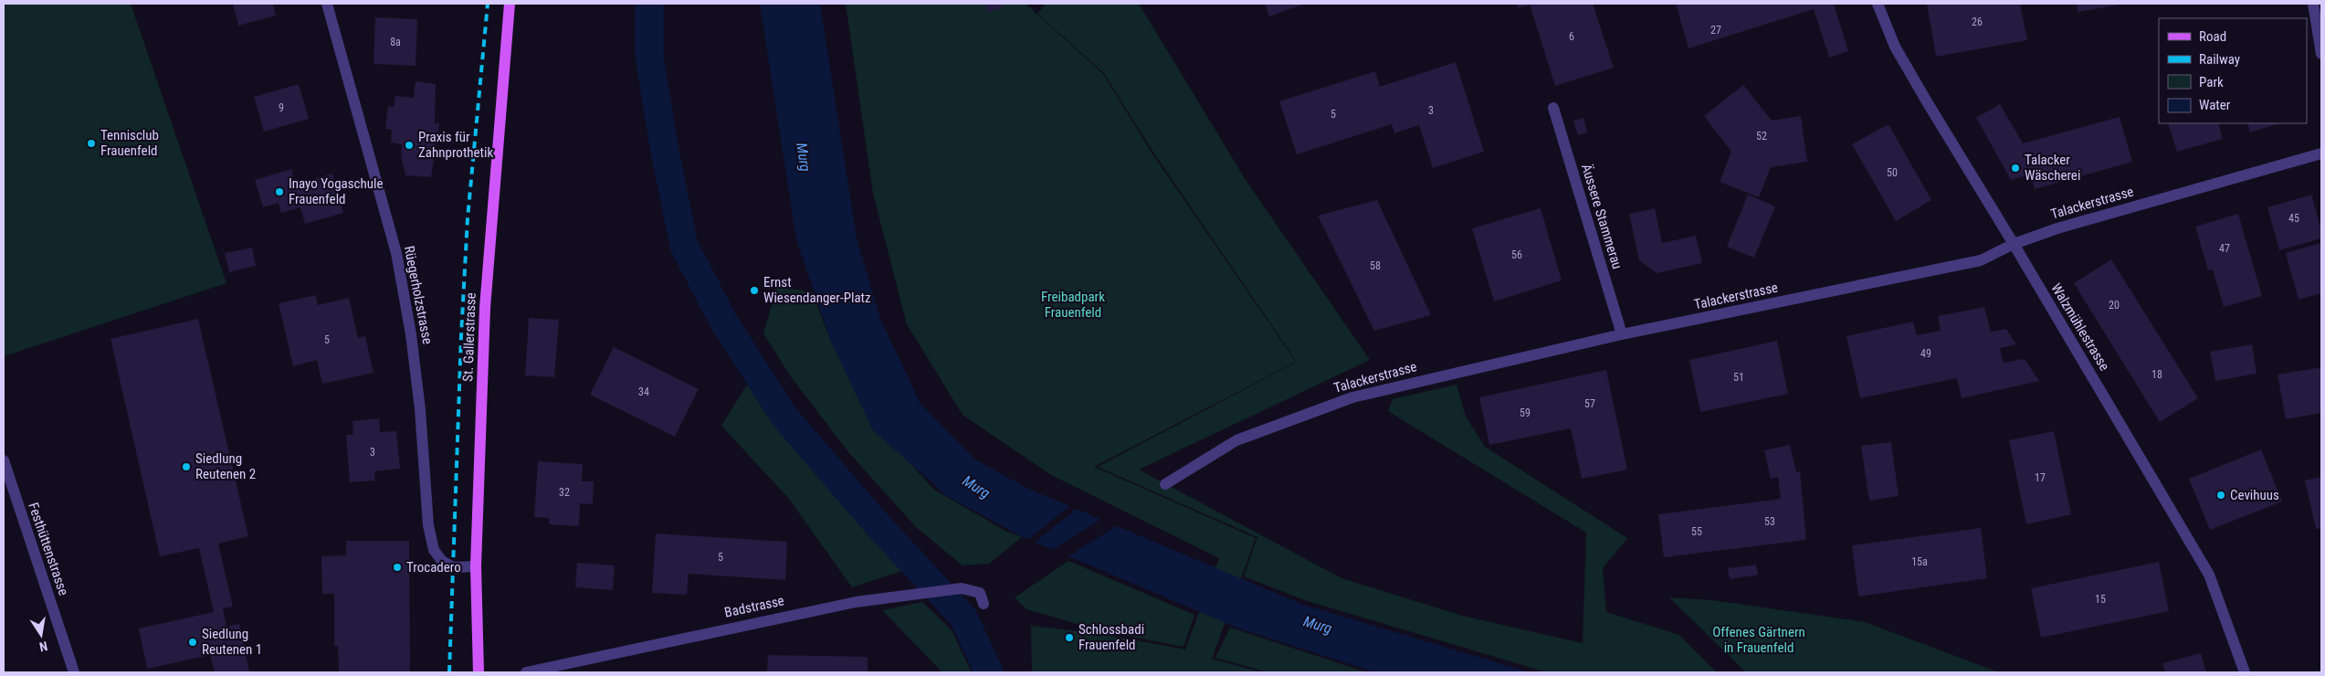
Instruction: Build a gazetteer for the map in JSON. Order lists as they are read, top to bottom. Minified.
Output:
{"streets":{"main road":["St. Gallerstrasse"],"street":["Talackerstrasse","Äussere Stammerau","Rüegerholzstrasse","Walzmühlestrasse","Festhüttenstrasse","Badstrasse"]},"crossings":[["Talackerstrasse","Äussere Stammerau"],["Talackerstrasse","Walzmühlestrasse"],["Rüegerholzstrasse","St. Gallerstrasse"]],"water":["Murg"],"parks":["Freibadpark Frauenfeld","Offenes Gärtnern in Frauenfeld"],"places":["Tennisclub Frauenfeld","Praxis für Zahnprothetik","Talacker Wäscherei","Inayo Yogaschule Frauenfeld","Ernst Wiesendanger-Platz","Siedlung Reutenen 2","Cevihuus","Trocadero","Schlossbadi Frauenfeld","Siedlung Reutenen 1"],"house_numbers":["26","27","6","8a","9","3","5","52","50","45","47","56","58","20","5","49","18","51","34","57","59","3","17","32","53","55","5","15a","15"],"legend":["Road","Railway","Park","Water"],"north":"bottom"}
